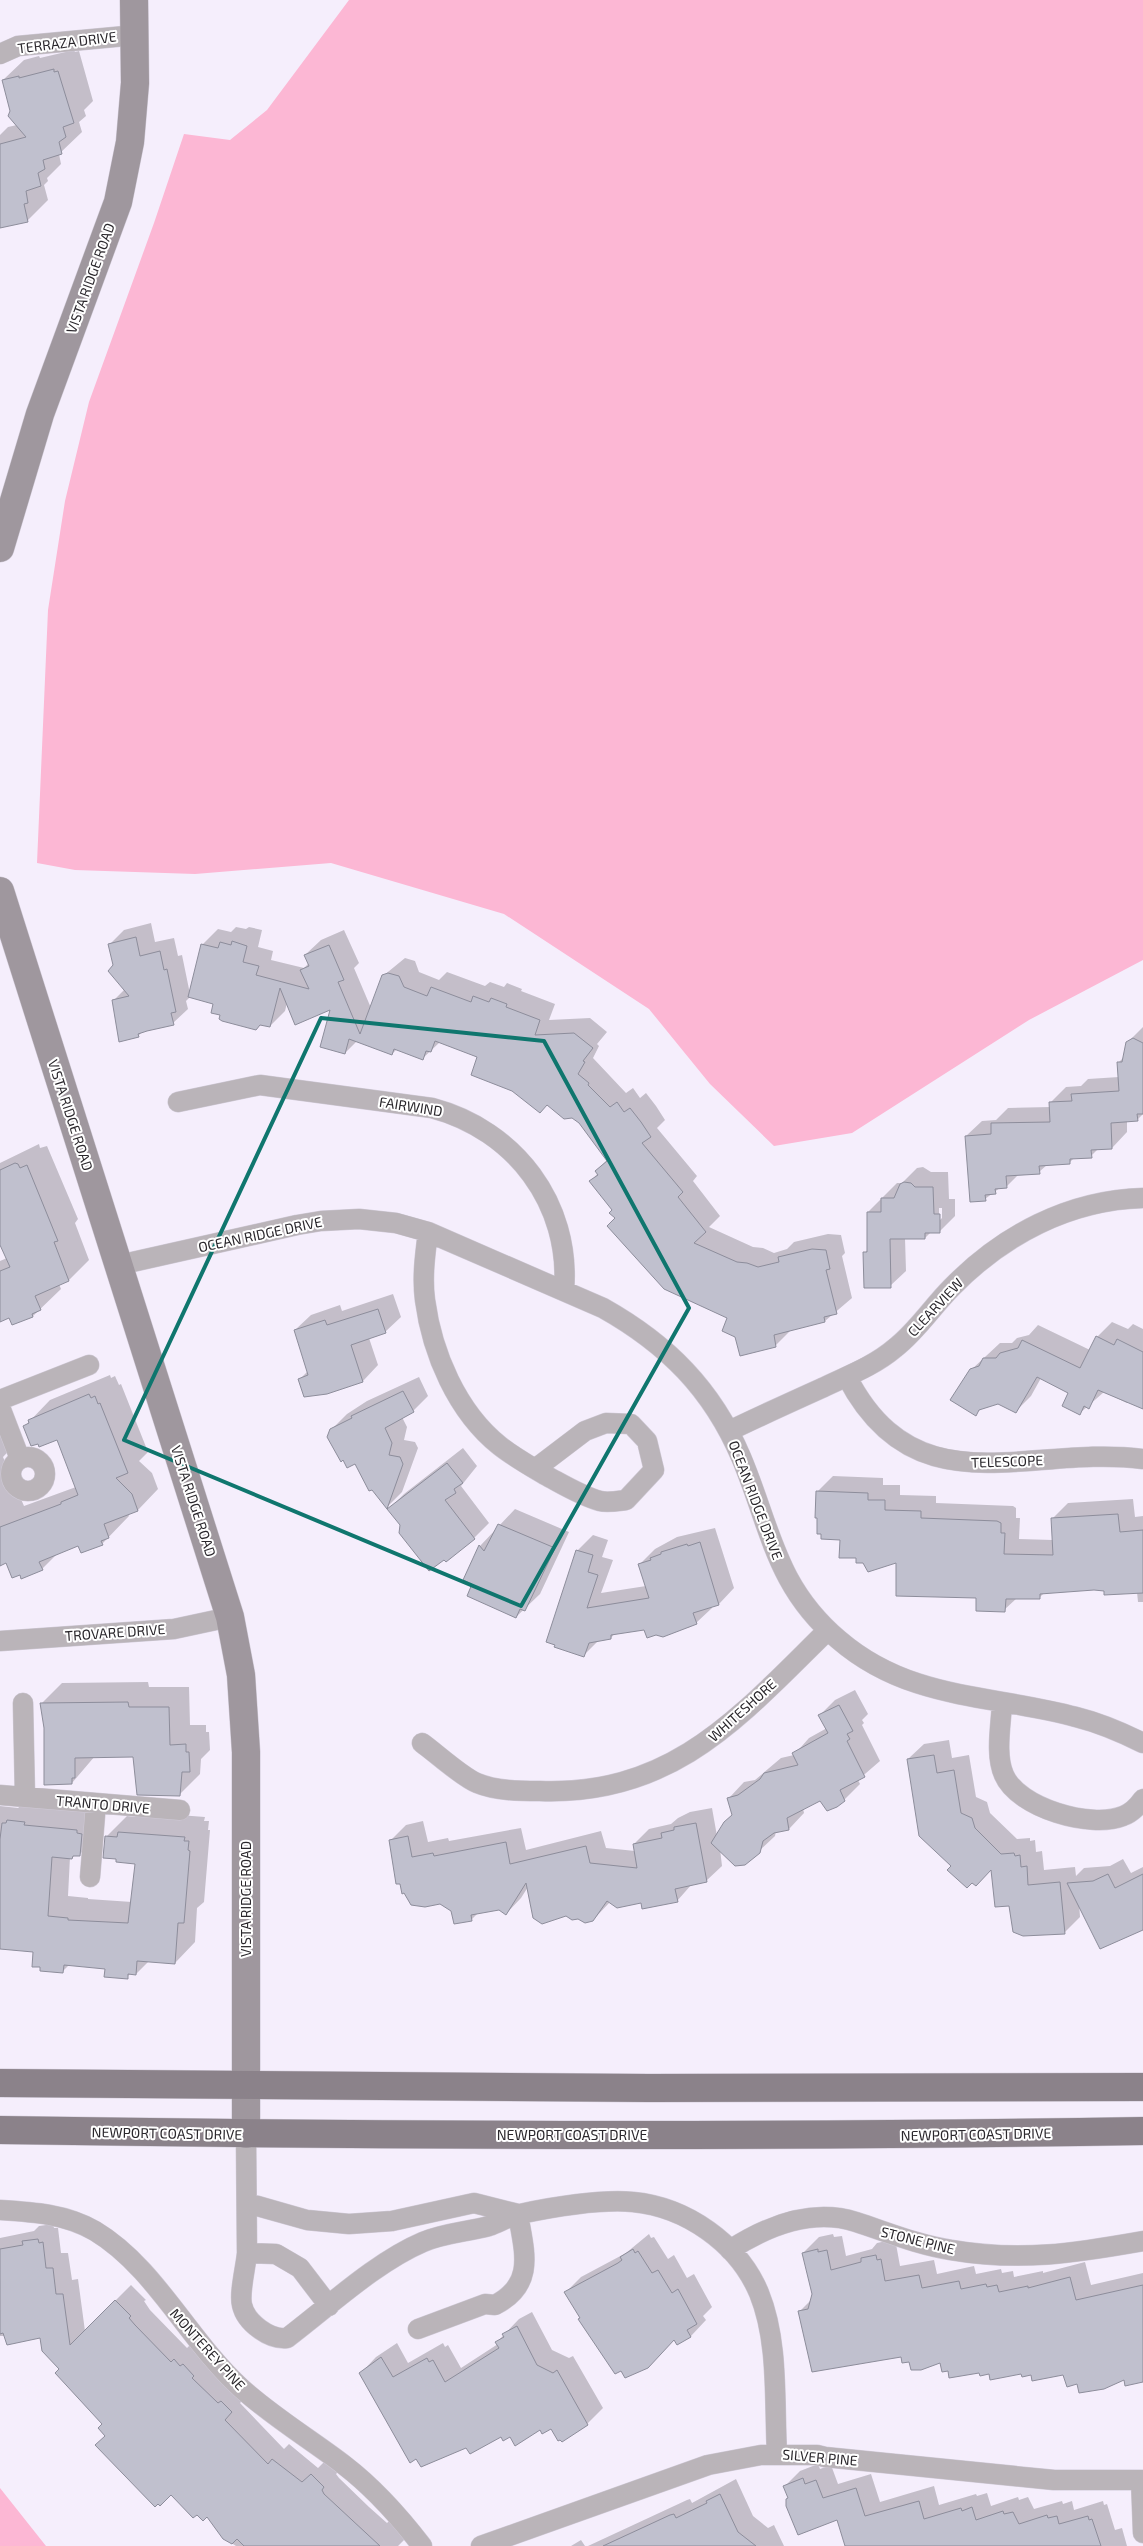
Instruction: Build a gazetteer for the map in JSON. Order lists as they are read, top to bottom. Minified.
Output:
{"streets":{"main road":["NEWPORT COAST DRIVE"],"street":["TERRAZA DRIVE","VISTA RIDGE ROAD","FAIRWIND","OCEAN RIDGE DRIVE","CLEARVIEW","TELESCOPE","TROVARE DRIVE","WHITESHORE","TRANTO DRIVE","STONE PINE","MONTEREY PINE","SILVER PINE"]},"crossings":[["TERRAZA DRIVE","VISTA RIDGE ROAD"],["VISTA RIDGE ROAD","OCEAN RIDGE DRIVE"],["VISTA RIDGE ROAD","TROVARE DRIVE"],["VISTA RIDGE ROAD","NEWPORT COAST DRIVE"],["FAIRWIND","OCEAN RIDGE DRIVE"],["OCEAN RIDGE DRIVE","CLEARVIEW"],["OCEAN RIDGE DRIVE","WHITESHORE"],["CLEARVIEW","TELESCOPE"]]}
